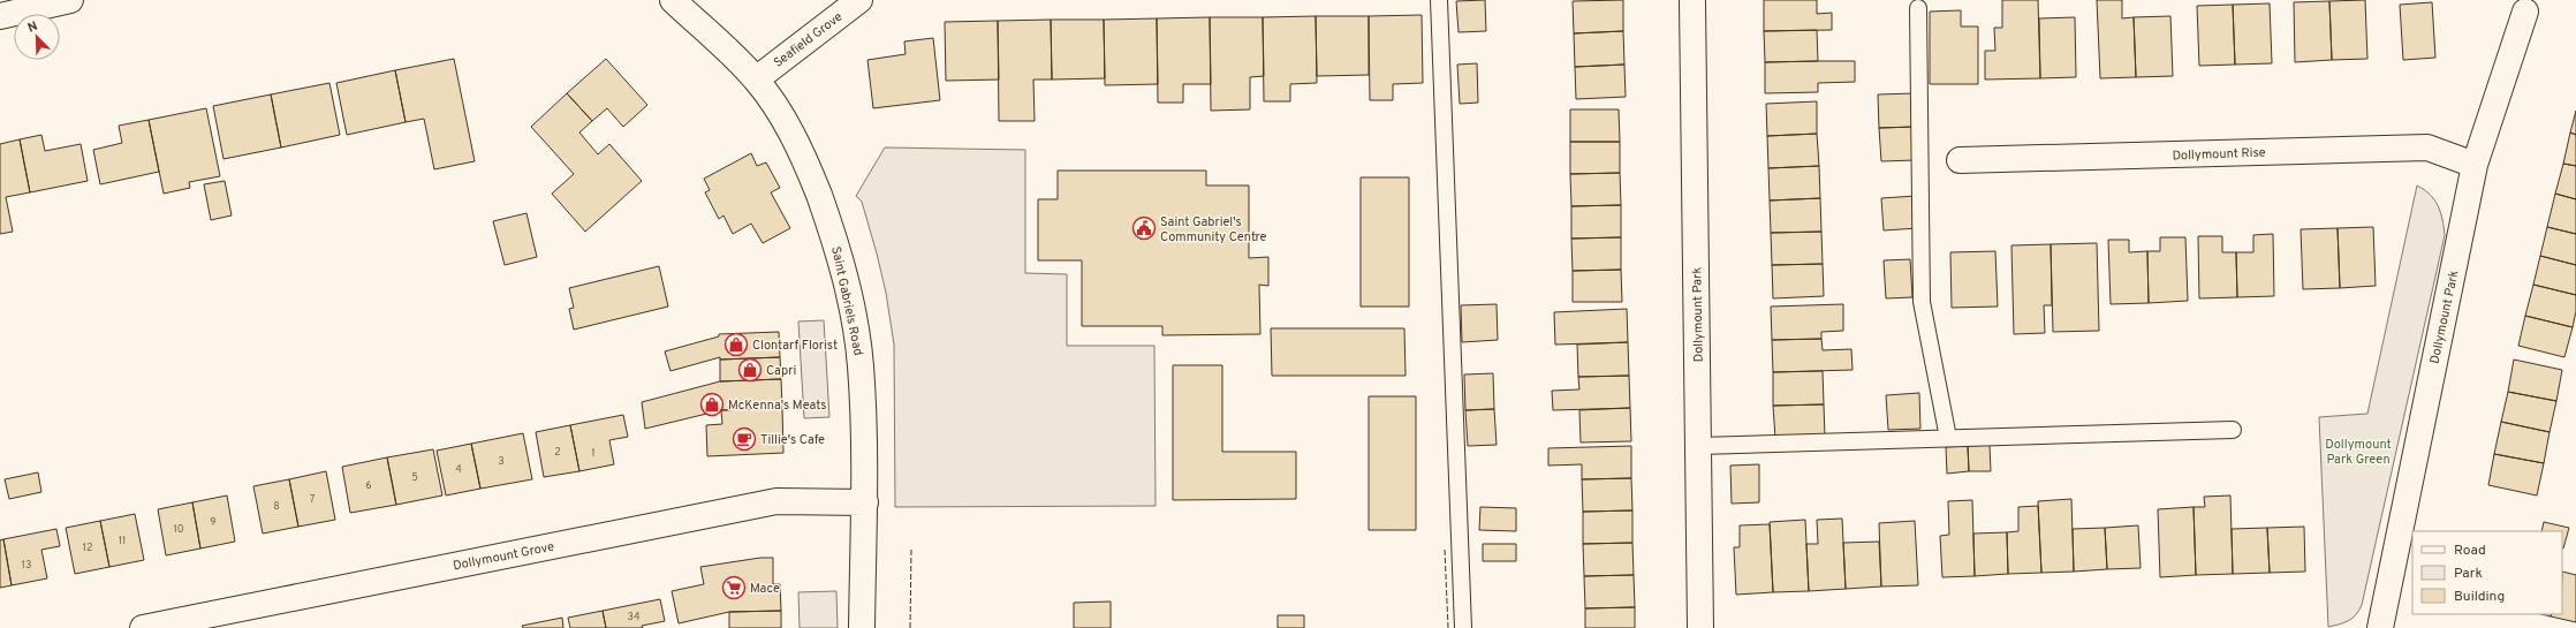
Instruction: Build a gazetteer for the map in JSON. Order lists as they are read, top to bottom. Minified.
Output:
{"streets":{"street":["Seafield Grove","Dollymount Rise","Saint Gabriels Road","Dollymount Park","Dollymount Grove"]},"crossings":[["Seafield Grove","Saint Gabriels Road"],["Dollymount Rise","Dollymount Park"],["Saint Gabriels Road","Dollymount Grove"]],"parks":["Dollymount Park Green"],"places":{"public building":["Saint Gabriel's Community Centre"],"shop":["Clontarf Florist","Capri","McKenna's Meats"],"cafe":["Tillie's Cafe"],"supermarket":["Mace"]},"house_numbers":["2","1","3","4","5","6","7","8","9","10","11","12","13","34"],"legend":["Road","Park","Building"],"north":"top left"}
